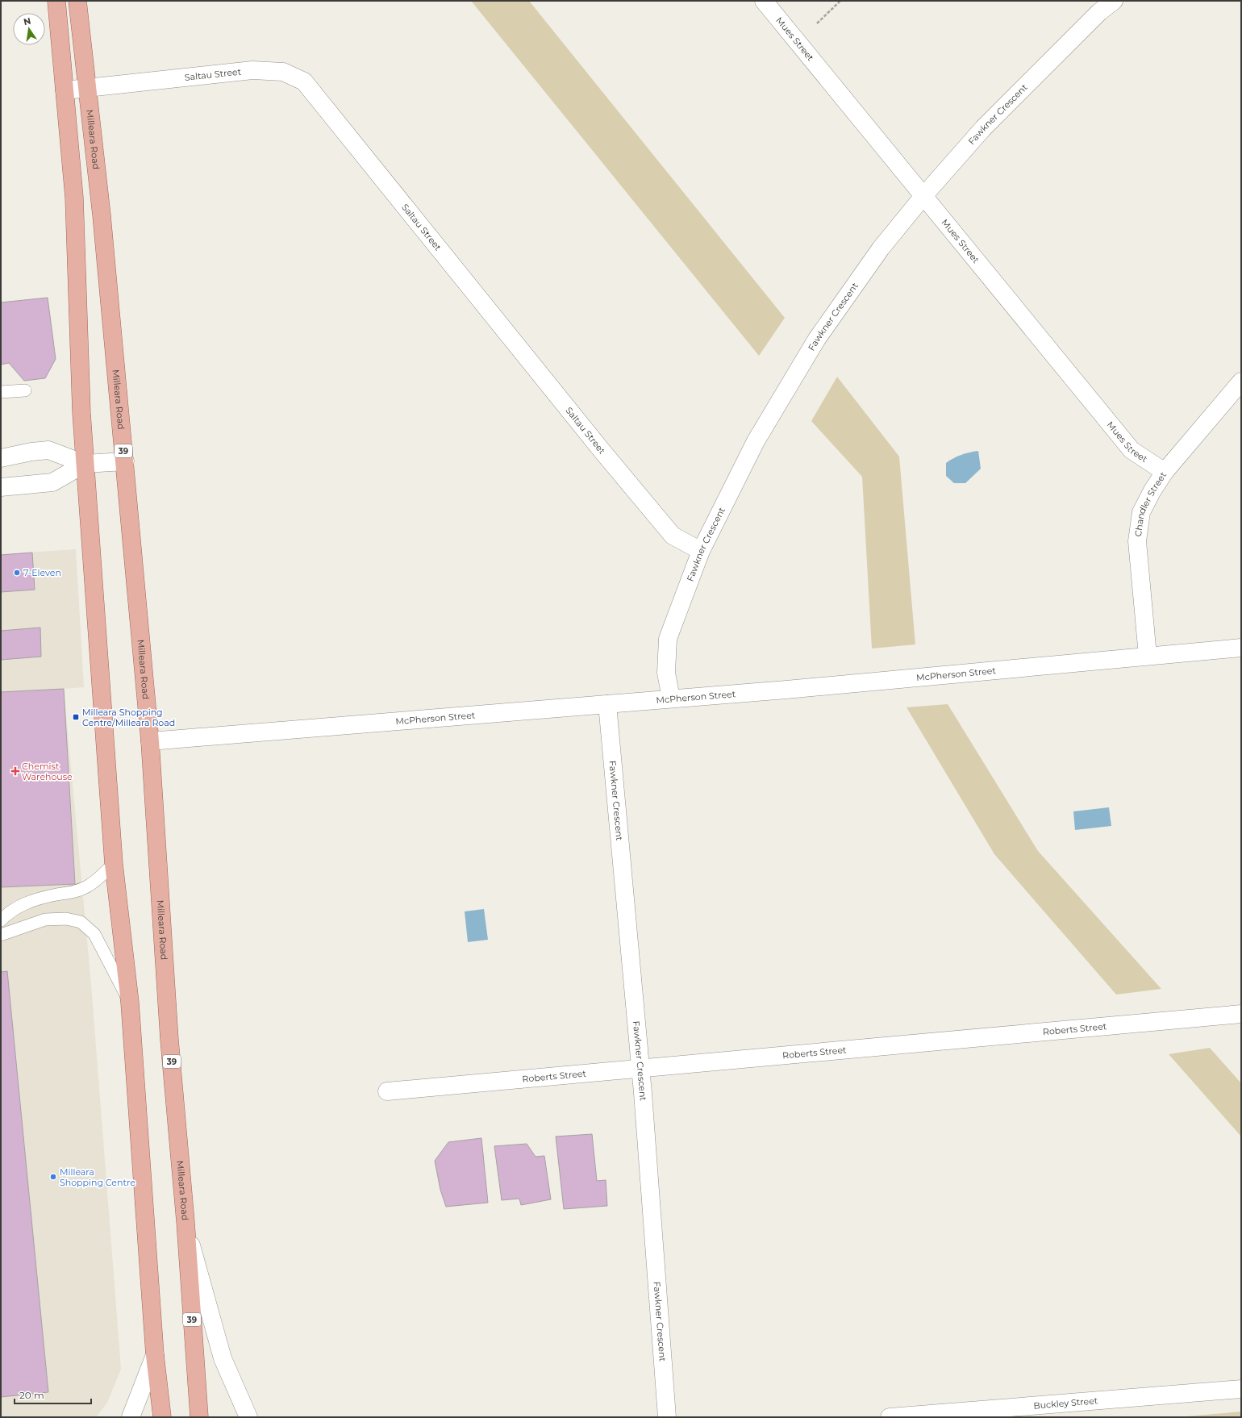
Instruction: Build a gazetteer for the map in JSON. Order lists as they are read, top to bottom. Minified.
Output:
{"streets":{"main road":["Milleara Road","39"],"street":["Mues Street","Saltau Street","Fawkner Crescent","Chandler Street","McPherson Street","Roberts Street","Buckley Street"]},"crossings":[["Mues Street","Fawkner Crescent"],["Mues Street","Chandler Street"],["Saltau Street","Fawkner Crescent"],["Saltau Street","Milleara Road"],["Fawkner Crescent","McPherson Street"],["Fawkner Crescent","Roberts Street"],["Milleara Road","McPherson Street"],["Chandler Street","McPherson Street"]],"places":{"other":["7-Eleven","Milleara Shopping Centre"],"transit":["Milleara Shopping Centre/Milleara Road"],"health":["Chemist Warehouse"]},"scale_bar":"20 m","north":"top"}
